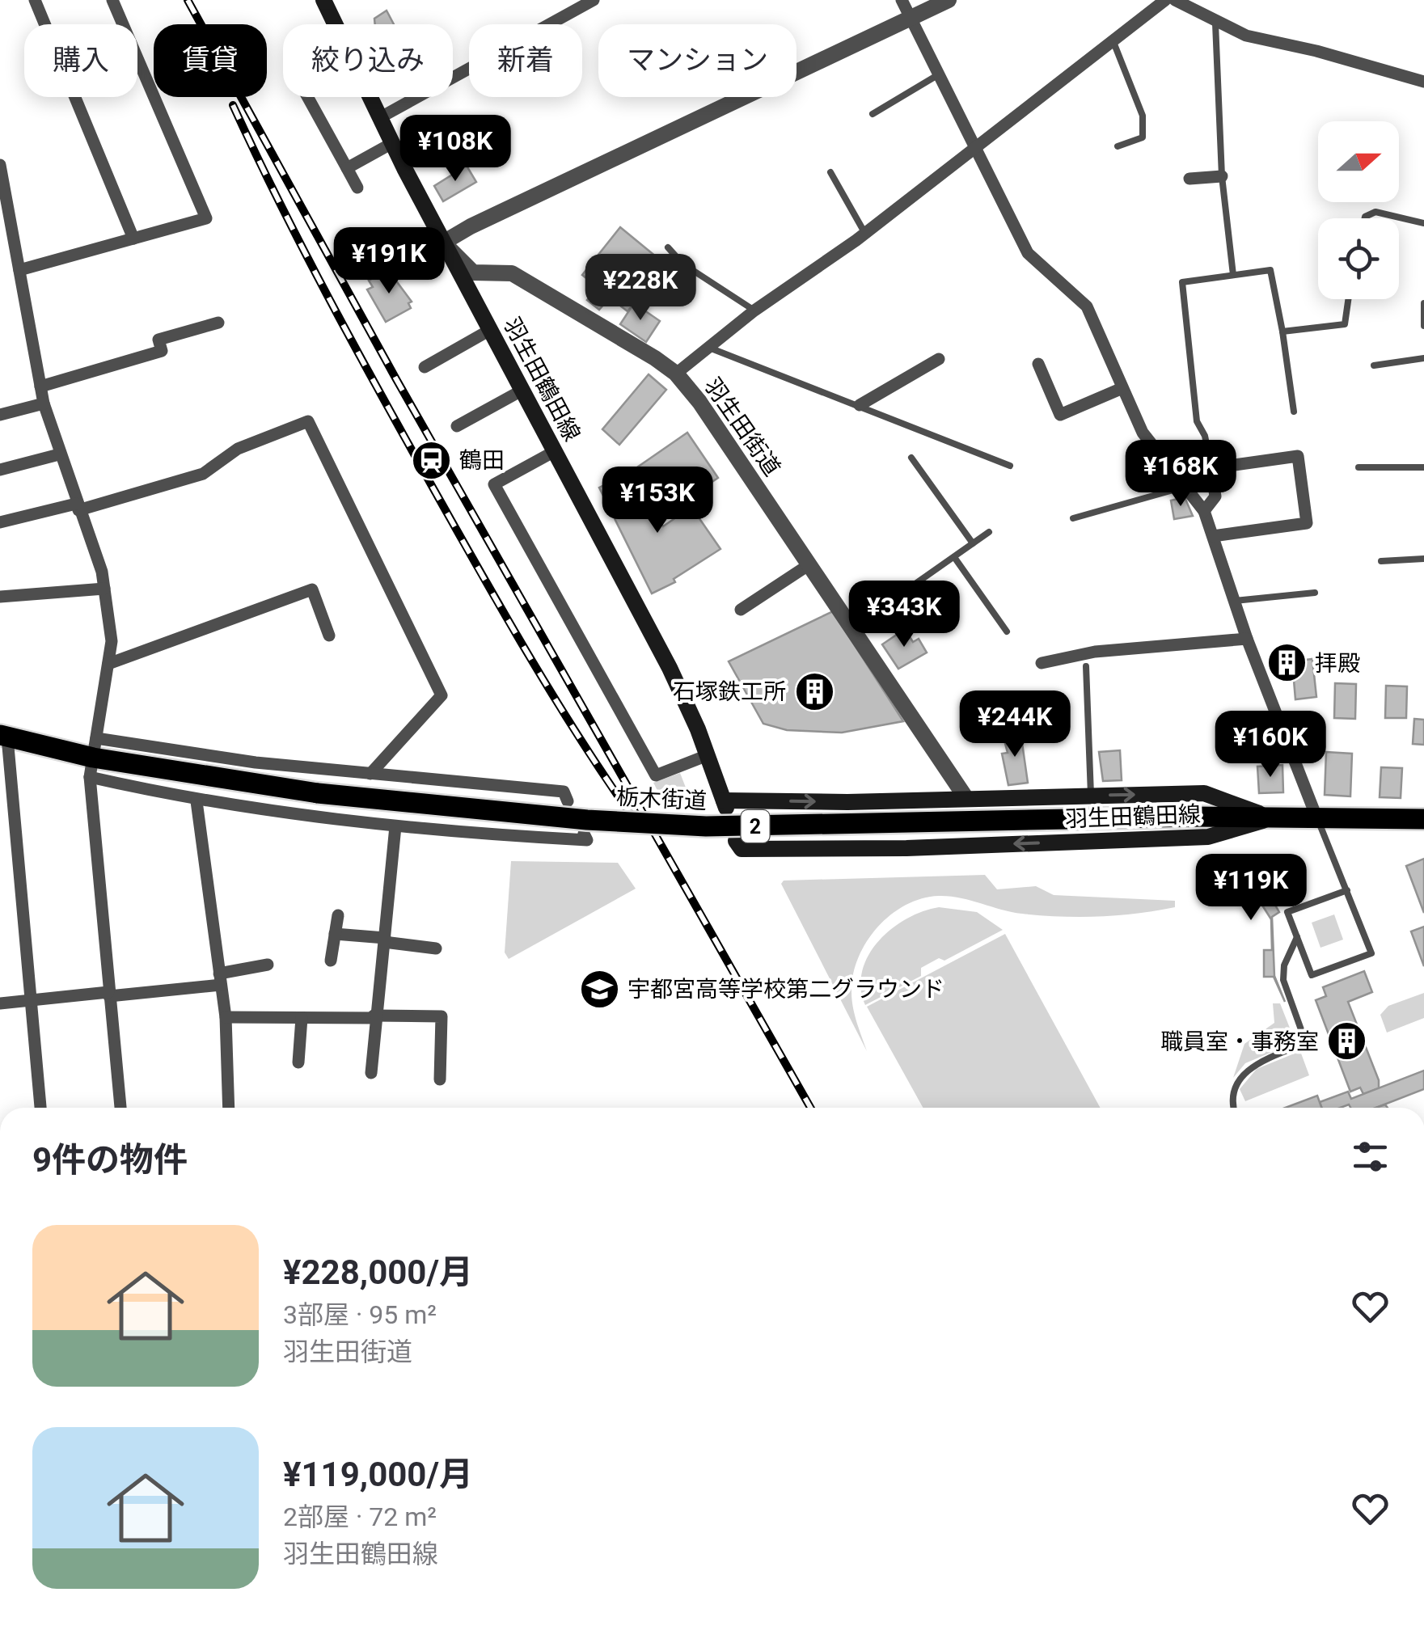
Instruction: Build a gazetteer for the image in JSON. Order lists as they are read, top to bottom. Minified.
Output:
{"streets":{"main road":["羽生田鶴田線","羽生田街道","栃木街道","2"]},"crossings":[["羽生田鶴田線","羽生田街道"],["羽生田鶴田線","栃木街道"]],"places":{"station":["鶴田"],"building":["拝殿","石塚鉄工所","職員室・事務室"],"school or university":["宇都宮高等学校第二グラウンド"]},"north":"right","page":{"chip":["購入","賃貸","絞り込み","新着","マンション"],"price":["¥108K","¥191K","¥228K","¥168K","¥153K","¥343K","¥244K","¥160K","¥119K"],"heading":"9件の物件","list":[{"name":"¥228,000/月","note":"3部屋 · 95 m² · 羽生田街道"},{"name":"¥119,000/月","note":"2部屋 · 72 m² · 羽生田鶴田線"}]}}
